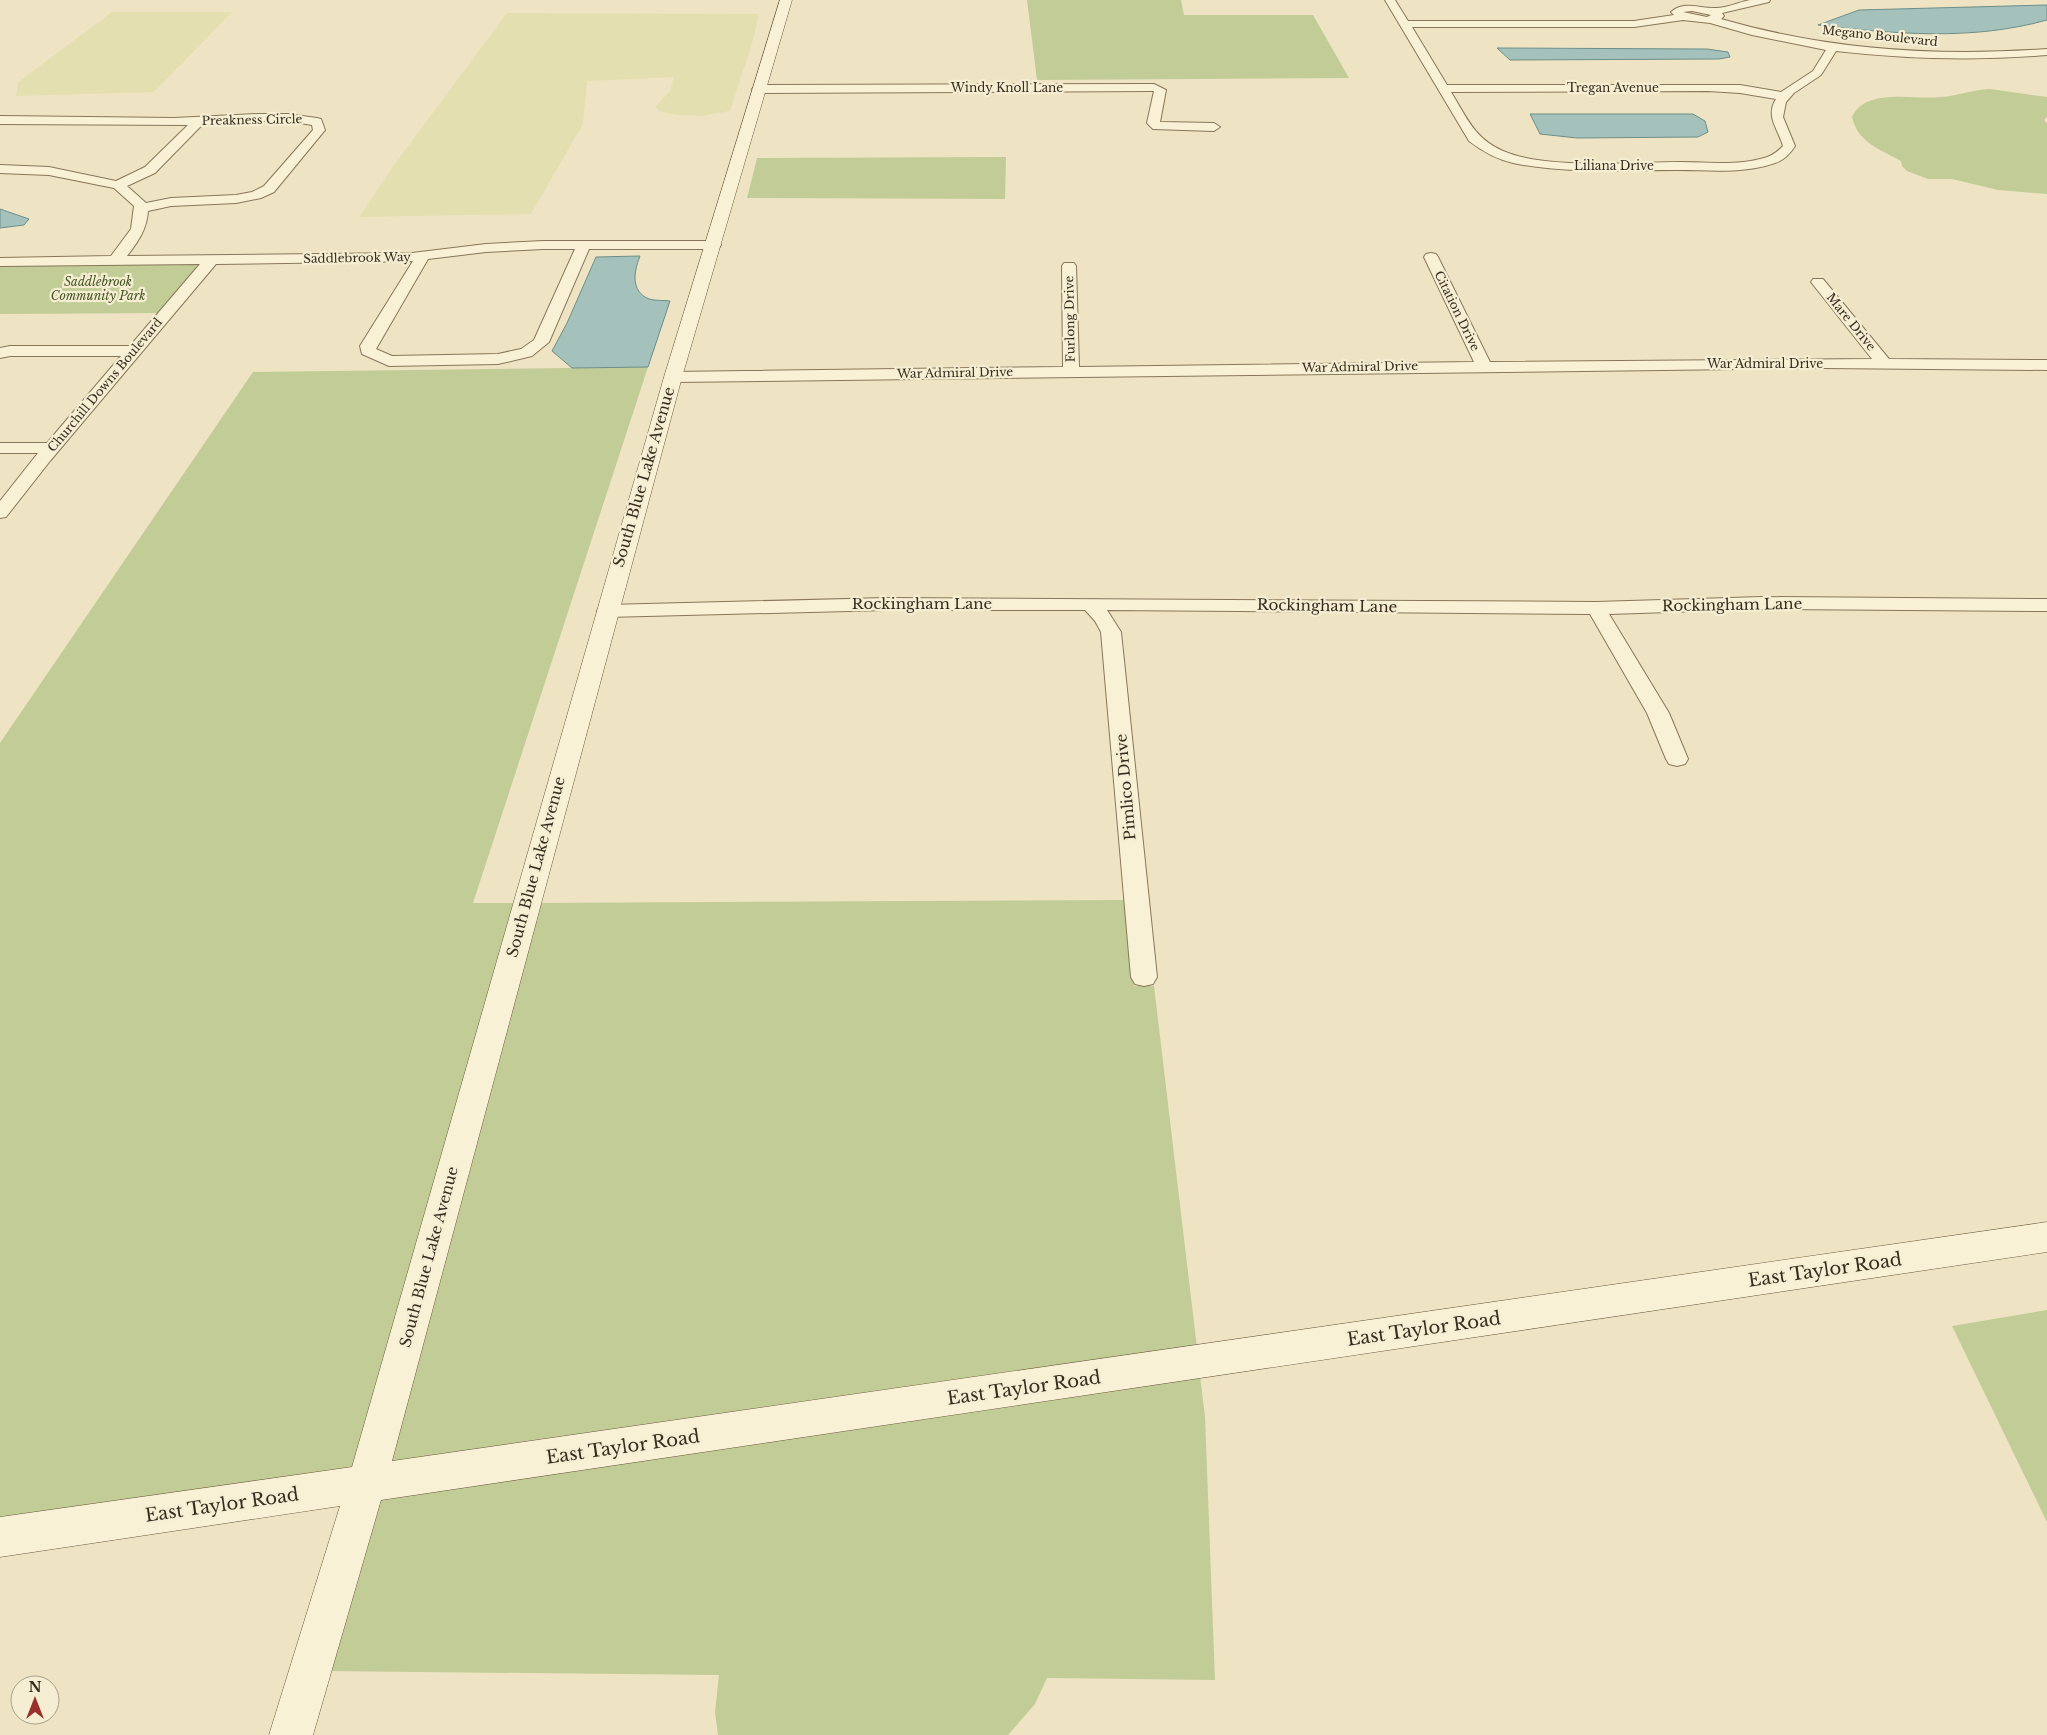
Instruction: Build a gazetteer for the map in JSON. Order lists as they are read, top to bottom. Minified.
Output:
{"streets":{"main road":["South Blue Lake Avenue","East Taylor Road"],"street":["Megano Boulevard","Windy Knoll Lane","Tregan Avenue","Preakness Circle","Liliana Drive","Saddlebrook Way","Citation Drive","Furlong Drive","Mare Drive","War Admiral Drive","Churchill Downs Boulevard","Rockingham Lane","Pimlico Drive"]},"crossings":[["Windy Knoll Lane","South Blue Lake Avenue"],["Tregan Avenue","Liliana Drive"],["Saddlebrook Way","Churchill Downs Boulevard"],["Saddlebrook Way","South Blue Lake Avenue"],["Citation Drive","War Admiral Drive"],["Furlong Drive","War Admiral Drive"],["Mare Drive","War Admiral Drive"],["War Admiral Drive","South Blue Lake Avenue"],["South Blue Lake Avenue","Rockingham Lane"],["South Blue Lake Avenue","East Taylor Road"],["Rockingham Lane","Pimlico Drive"]],"parks":["Saddlebrook Community Park"],"north":"top"}
